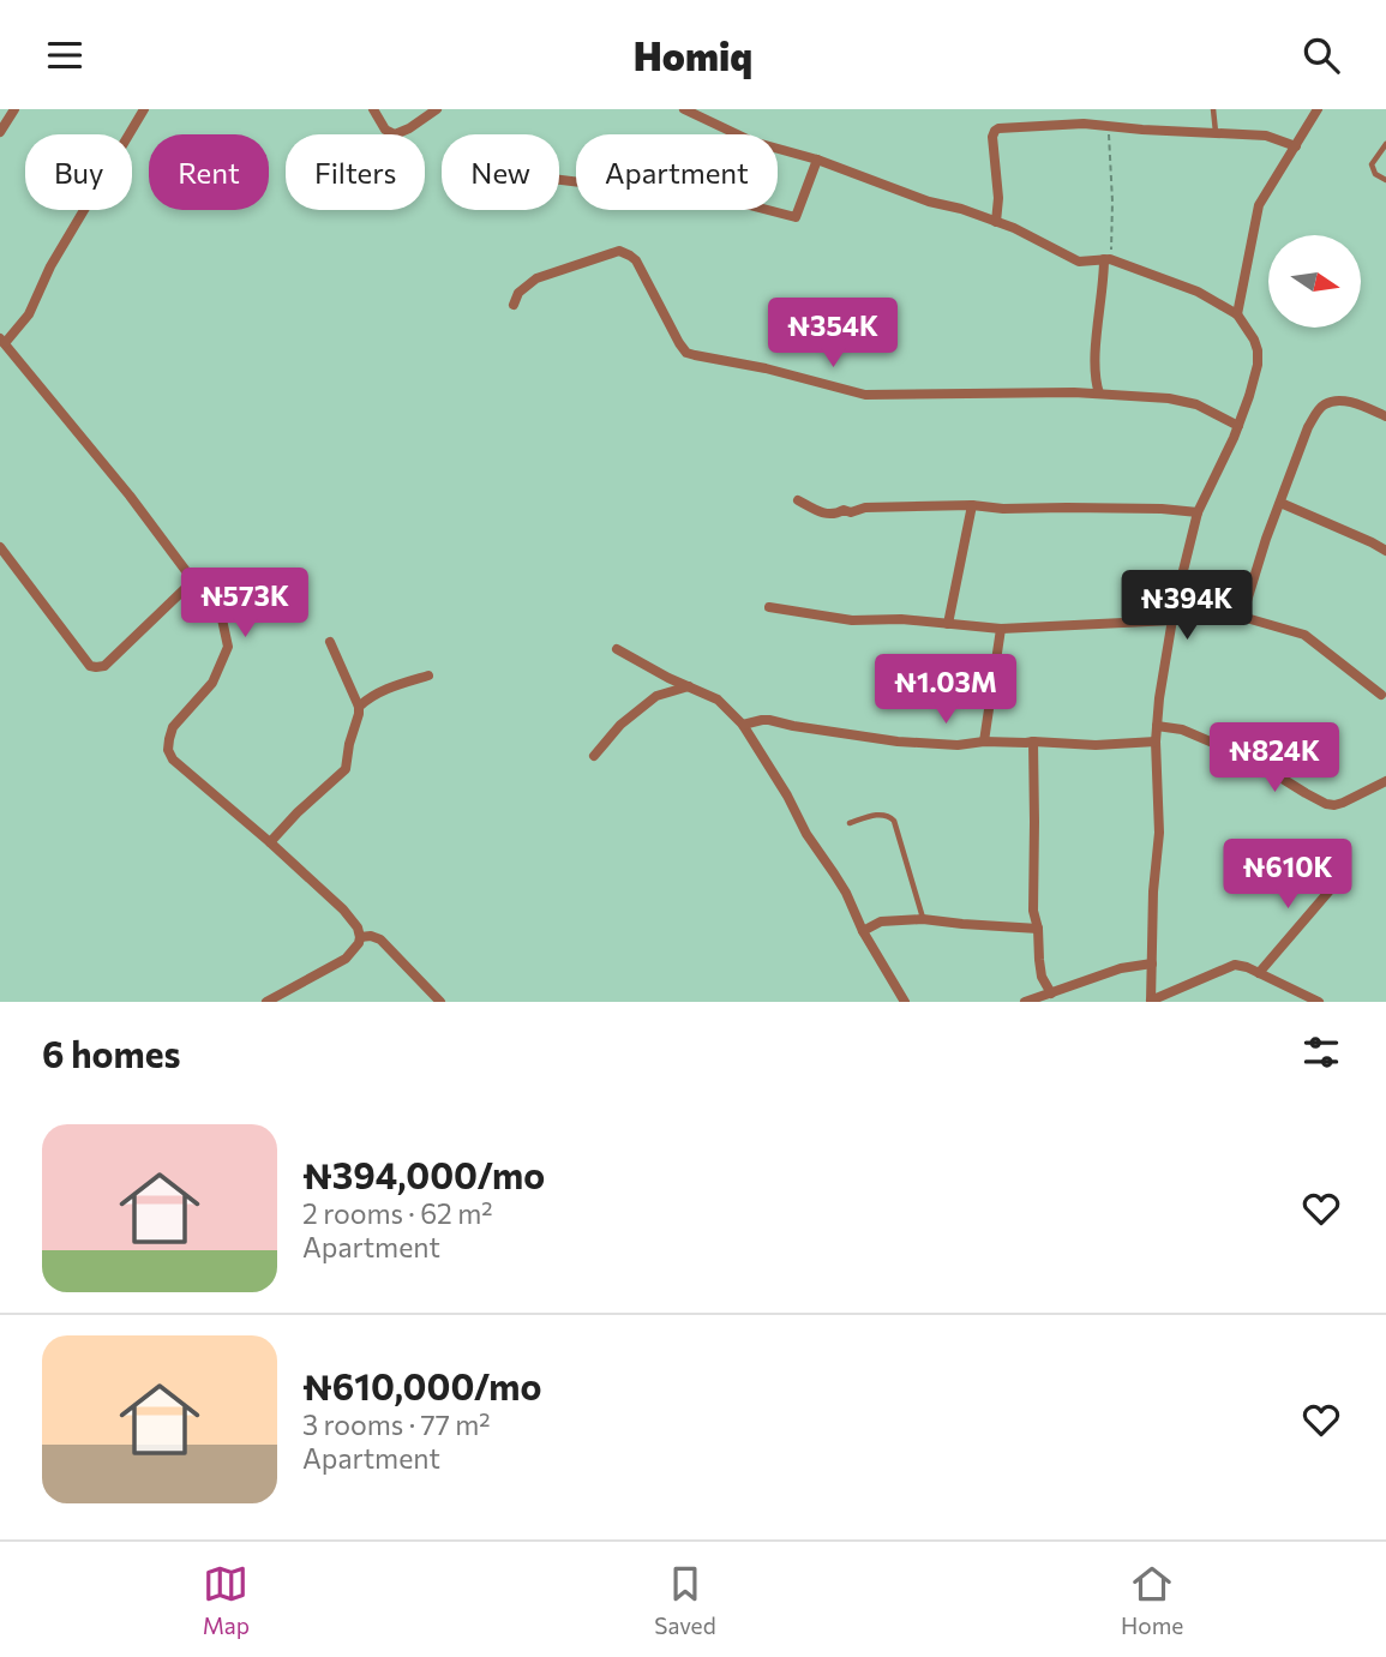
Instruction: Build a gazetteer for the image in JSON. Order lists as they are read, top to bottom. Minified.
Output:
{"north":"right","page":{"header":"Homiq","chip":["Buy","Rent","Filters","New","Apartment"],"price":["₦354K","₦573K","₦394K","₦1.03M","₦824K","₦610K"],"heading":"6 homes","list":[{"name":"₦394,000/mo","note":"2 rooms · 62 m² · Apartment"},{"name":"₦610,000/mo","note":"3 rooms · 77 m² · Apartment"}],"tabs":["Map","Saved","Home"]}}
